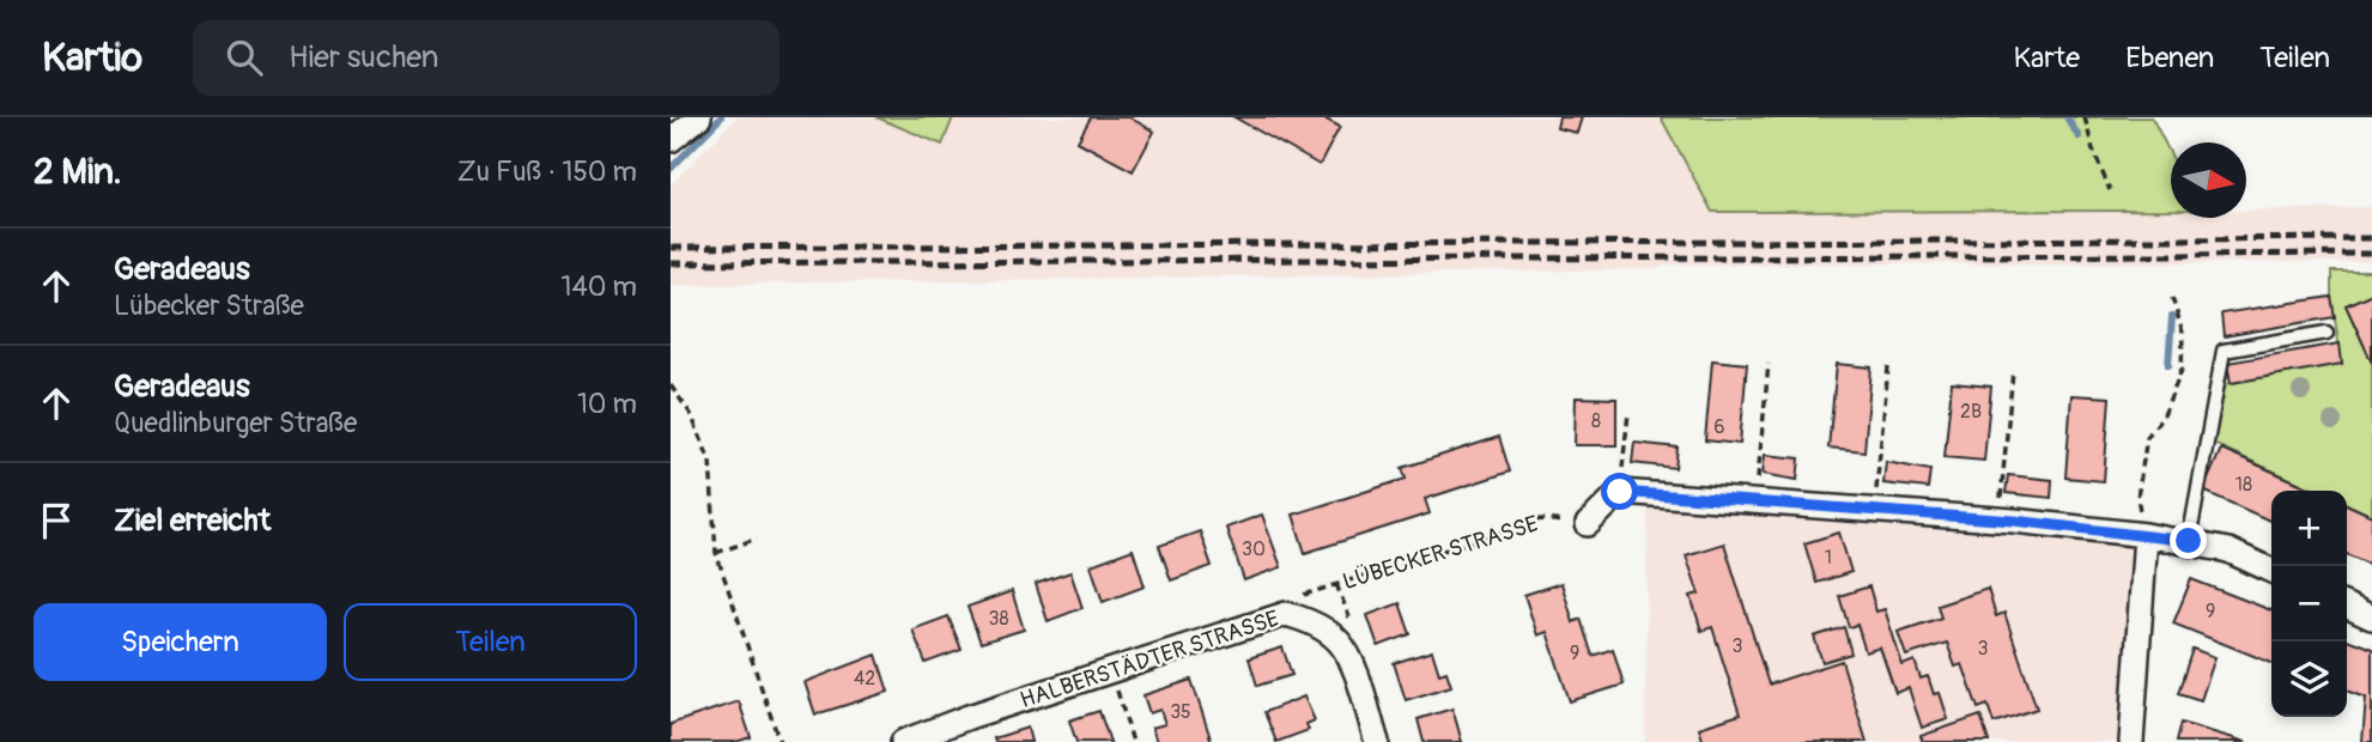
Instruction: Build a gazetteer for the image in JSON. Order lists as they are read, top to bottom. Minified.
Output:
{"streets":{"street":["HALBERSTÄDTER STRASSE"],"path":["LÜBECKER STRASSE"]},"crossings":[["LÜBECKER STRASSE","HALBERSTÄDTER STRASSE"]],"house_numbers":["2B","8","6","18","30","1","9","38","3","3","9","42","35"],"north":"right","page":{"header":"Kartio","search":"Hier suchen","nav":["Karte","Ebenen","Teilen"],"heading":["2 Min.","Zu Fuß · 150 m"],"list":[["Geradeaus","Lübecker Straße","140 m"],["Geradeaus","Quedlinburger Straße","10 m"],"Ziel erreicht"],"map_buttons":["+","−"],"buttons":["Speichern","Teilen"]}}
